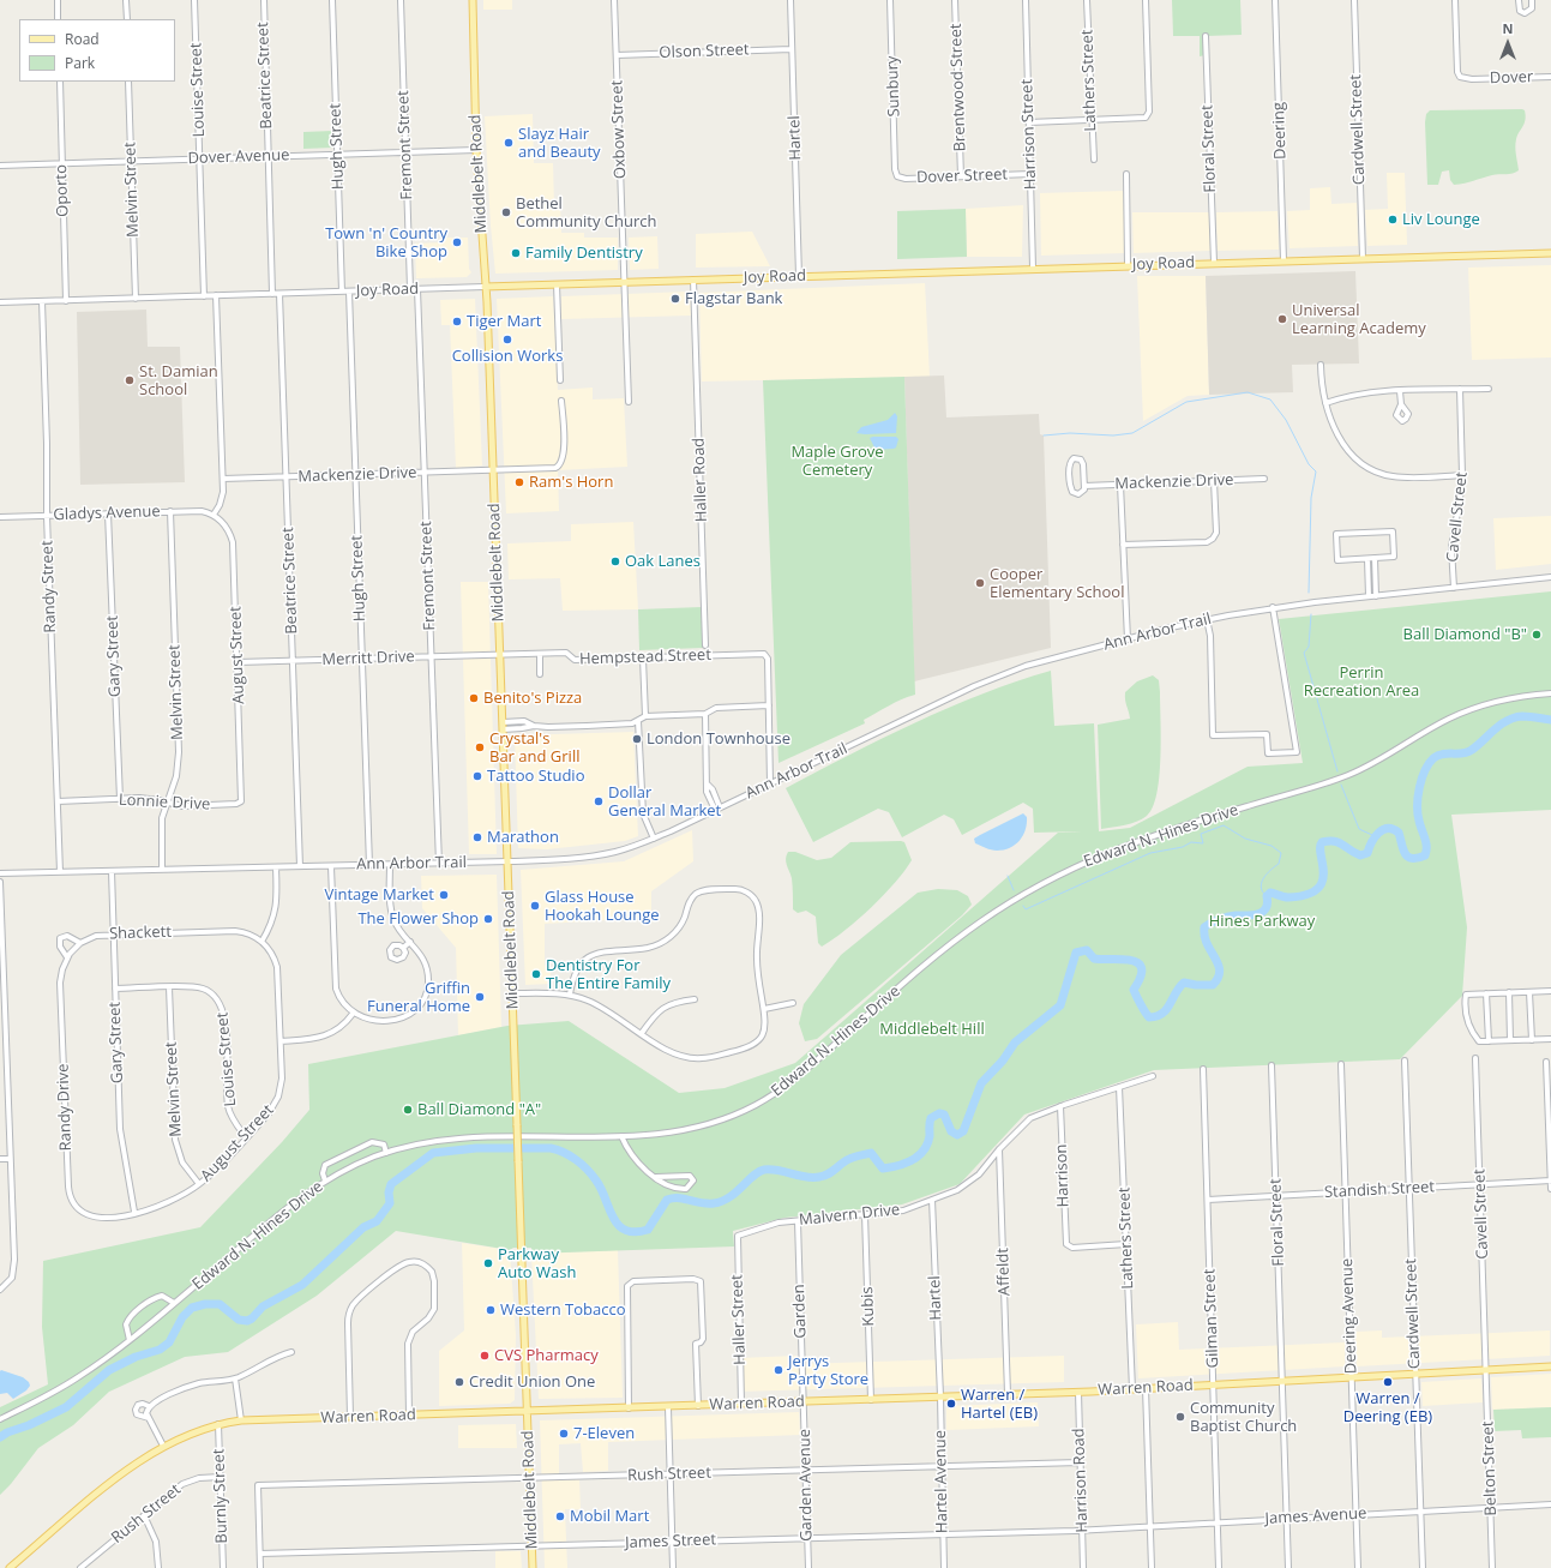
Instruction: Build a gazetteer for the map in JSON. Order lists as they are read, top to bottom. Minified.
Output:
{"streets":{"main road":["Middlebelt Road","Joy Road","Warren Road"],"street":["Olson Street","Beatrice Street","Dover","Lathers Street","Sunbury","Brentwood Street","Louise Street","Oxbow Street","Cardwell Street","Deering","Harrison Street","Hartel","Fremont Street","Hugh Street","Floral Street","Dover Avenue","Dover Street","Melvin Street","Oporto","Mackenzie Drive","Haller Road","Gladys Avenue","Cavell Street","Randy Street","Ann Arbor Trail","August Street","Gary Street","Hempstead Street","Merritt Drive","Lonnie Drive","Edward N. Hines Drive","Shackett","Randy Drive","Harrison","Standish Street","Malvern Drive","Affeldt","Kubis","Garden","Deering Avenue","Gilman Street","Haller Street","Belton Street","Rush Street","Harrison Road","Hartel Avenue","Garden Avenue","Burnly Street","James Avenue","James Street"]},"crossings":[["Olson Street","Oxbow Street"],["Olson Street","Hartel"],["Beatrice Street","Dover Avenue"],["Beatrice Street","Joy Road"],["Beatrice Street","Mackenzie Drive"],["Beatrice Street","Ann Arbor Trail"],["Beatrice Street","Merritt Drive"],["Lathers Street","Harrison"],["Lathers Street","Malvern Drive"],["Lathers Street","Warren Road"],["Sunbury","Dover Street"],["Brentwood Street","Dover Street"],["Louise Street","Dover Avenue"],["Louise Street","Melvin Street"],["Louise Street","Joy Road"],["Louise Street","August Street"],["Louise Street","Gary Street"],["Oxbow Street","Joy Road"],["Cardwell Street","Joy Road"],["Cardwell Street","Standish Street"],["Cardwell Street","Warren Road"],["Cardwell Street","James Avenue"],["Deering","Joy Road"],["Harrison Street","Dover Street"],["Harrison Street","Joy Road"],["Hartel","Joy Road"],["Hartel","Malvern Drive"],["Hartel","Warren Road"],["Hartel","Hartel Avenue"],["Fremont Street","Dover Avenue"],["Fremont Street","Joy Road"],["Fremont Street","Mackenzie Drive"],["Fremont Street","Ann Arbor Trail"],["Fremont Street","Merritt Drive"],["Hugh Street","Dover Avenue"],["Hugh Street","Joy Road"],["Hugh Street","Mackenzie Drive"],["Hugh Street","Ann Arbor Trail"],["Hugh Street","Merritt Drive"],["Floral Street","Joy Road"],["Floral Street","Standish Street"],["Floral Street","Warren Road"],["Floral Street","James Avenue"],["Dover Avenue","Middlebelt Road"],["Dover Avenue","Melvin Street"],["Dover Avenue","Oporto"],["Middlebelt Road","Joy Road"],["Middlebelt Road","Mackenzie Drive"],["Middlebelt Road","Ann Arbor Trail"],["Middlebelt Road","Hempstead Street"],["Middlebelt Road","Merritt Drive"],["Middlebelt Road","Warren Road"],["Middlebelt Road","Rush Street"],["Middlebelt Road","James Street"],["Melvin Street","Joy Road"],["Melvin Street","Gladys Avenue"],["Melvin Street","Ann Arbor Trail"],["Melvin Street","August Street"],["Melvin Street","Lonnie Drive"],["Oporto","Joy Road"],["Joy Road","Haller Road"],["Joy Road","Randy Street"],["Gladys Avenue","Randy Street"],["Gladys Avenue","August Street"],["Gladys Avenue","Gary Street"],["Cavell Street","Ann Arbor Trail"],["Cavell Street","Standish Street"],["Cavell Street","Warren Road"],["Cavell Street","Belton Street"],["Randy Street","Ann Arbor Trail"],["Randy Street","Lonnie Drive"],["Ann Arbor Trail","Gary Street"],["August Street","Gary Street"],["August Street","Merritt Drive"],["August Street","Lonnie Drive"],["August Street","Shackett"],["August Street","Randy Drive"],["Gary Street","Lonnie Drive"],["Gary Street","Shackett"],["Hempstead Street","Merritt Drive"],["Shackett","Randy Drive"],["Harrison","Malvern Drive"],["Standish Street","Deering Avenue"],["Standish Street","Gilman Street"],["Malvern Drive","Affeldt"],["Malvern Drive","Kubis"],["Malvern Drive","Garden"],["Malvern Drive","Haller Street"],["Affeldt","Warren Road"],["Kubis","Warren Road"],["Garden","Warren Road"],["Garden","Garden Avenue"],["Deering Avenue","Warren Road"],["Deering Avenue","James Avenue"],["Gilman Street","Warren Road"],["Gilman Street","James Avenue"],["Haller Street","Warren Road"],["Warren Road","Belton Street"],["Warren Road","Harrison Road"],["Warren Road","Hartel Avenue"],["Warren Road","Garden Avenue"],["Warren Road","Burnly Street"],["Belton Street","James Avenue"],["Rush Street","Harrison Road"],["Rush Street","Hartel Avenue"],["Rush Street","Garden Avenue"],["Rush Street","Burnly Street"],["Rush Street","James Street"],["Harrison Road","James Avenue"],["Harrison Road","James Street"],["Hartel Avenue","James Street"],["Garden Avenue","James Street"],["James Avenue","James Street"]],"parks":["Maple Grove Cemetery","Perrin Recreation Area","Hines Parkway","Middlebelt Hill"],"places":["Slayz Hair and Beauty","Bethel Community Church","Liv Lounge","Town 'n' Country Bike Shop","Family Dentistry","Flagstar Bank","Universal Learning Academy","Tiger Mart","Collision Works","St. Damian School","Ram's Horn","Oak Lanes","Cooper Elementary School","Ball Diamond \"B\"","Benito's Pizza","London Townhouse","Crystal's Bar and Grill","Tattoo Studio","Dollar General Market","Marathon","Vintage Market","Glass House Hookah Lounge","The Flower Shop","Dentistry For The Entire Family","Griffin Funeral Home","Ball Diamond \"A\"","Parkway Auto Wash","Western Tobacco","CVS Pharmacy","Jerrys Party Store","Credit Union One","Warren / Deering (EB)","Warren / Hartel (EB)","Community Baptist Church","7-Eleven","Mobil Mart"],"legend":["Road","Park"],"north":"top"}
